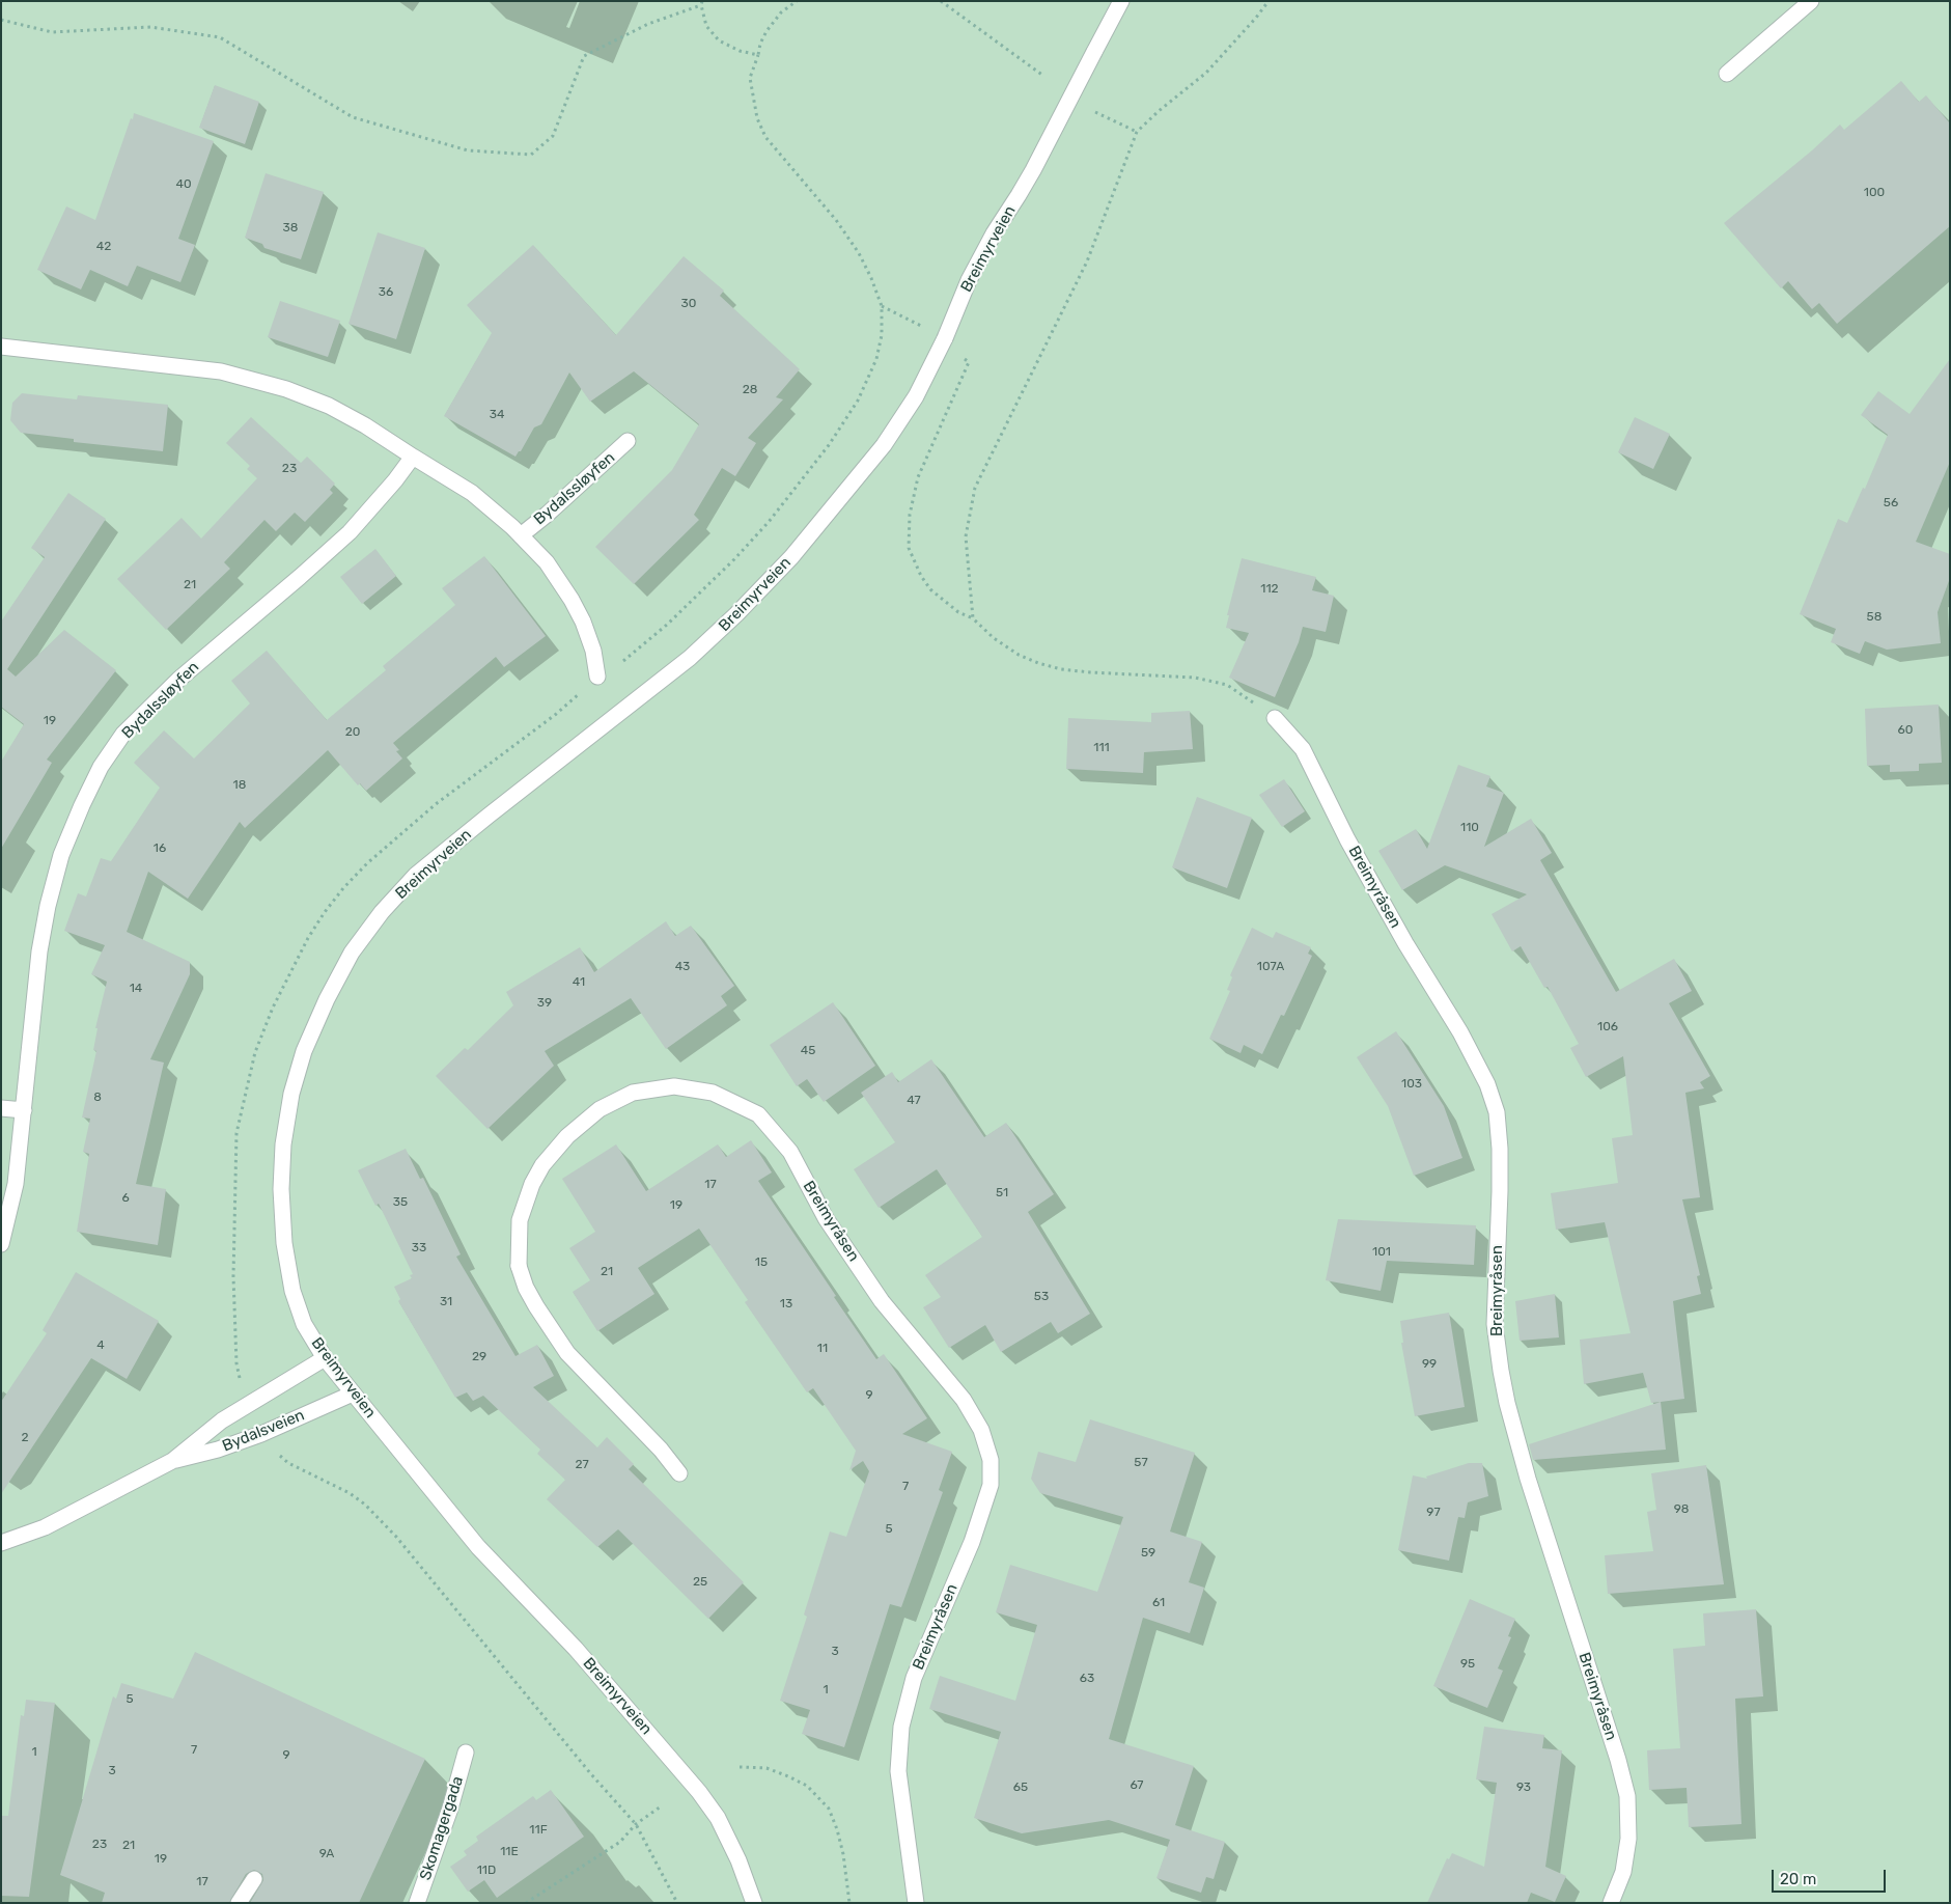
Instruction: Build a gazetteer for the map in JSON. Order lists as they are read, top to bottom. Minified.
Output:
{"streets":{"street":["Breimyrveien","Bydalssløyfen","Breimyråsen","Bydalsveien","Skomagergada"]},"crossings":[["Breimyrveien","Bydalsveien"]],"house_numbers":["40","100","38","42","36","30","28","34","23","56","21","112","58","19","60","20","111","18","110","16","43","107A","41","14","39","106","45","103","8","47","17","51","6","35","19","33","101","15","21","53","31","13","4","11","29","99","9","2","57","27","7","98","97","5","59","25","61","3","95","63","1","5","7","1","9","3","67","65","93","11F","23","21","11E","9A","19","11D","17"],"scale_bar":"20 m"}
